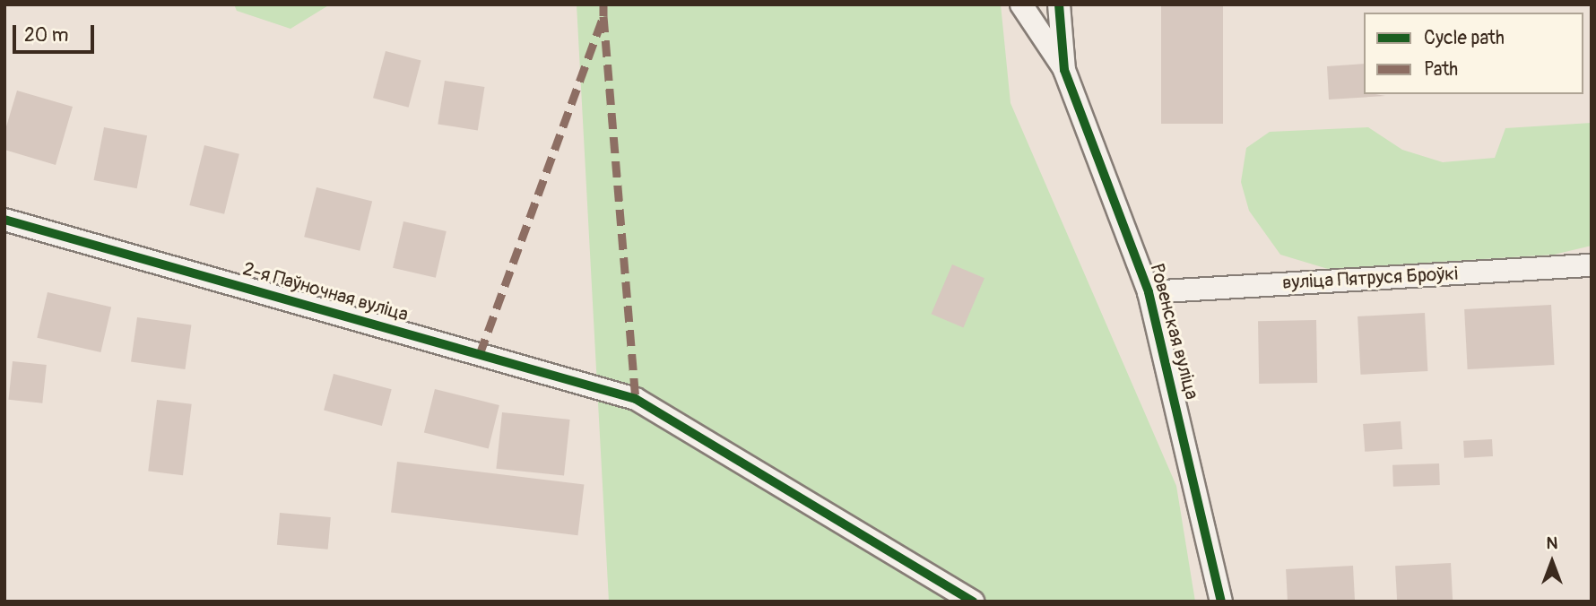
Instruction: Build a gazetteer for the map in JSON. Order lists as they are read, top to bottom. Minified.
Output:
{"streets":{"street":["вуліца Пятруся Броўкі","2-я Паўночная вуліца","Ровенская вуліца"]},"crossings":[["вуліца Пятруся Броўкі","Ровенская вуліца"]],"legend":["Cycle path","Path"],"scale_bar":"20 m","north":"top"}
